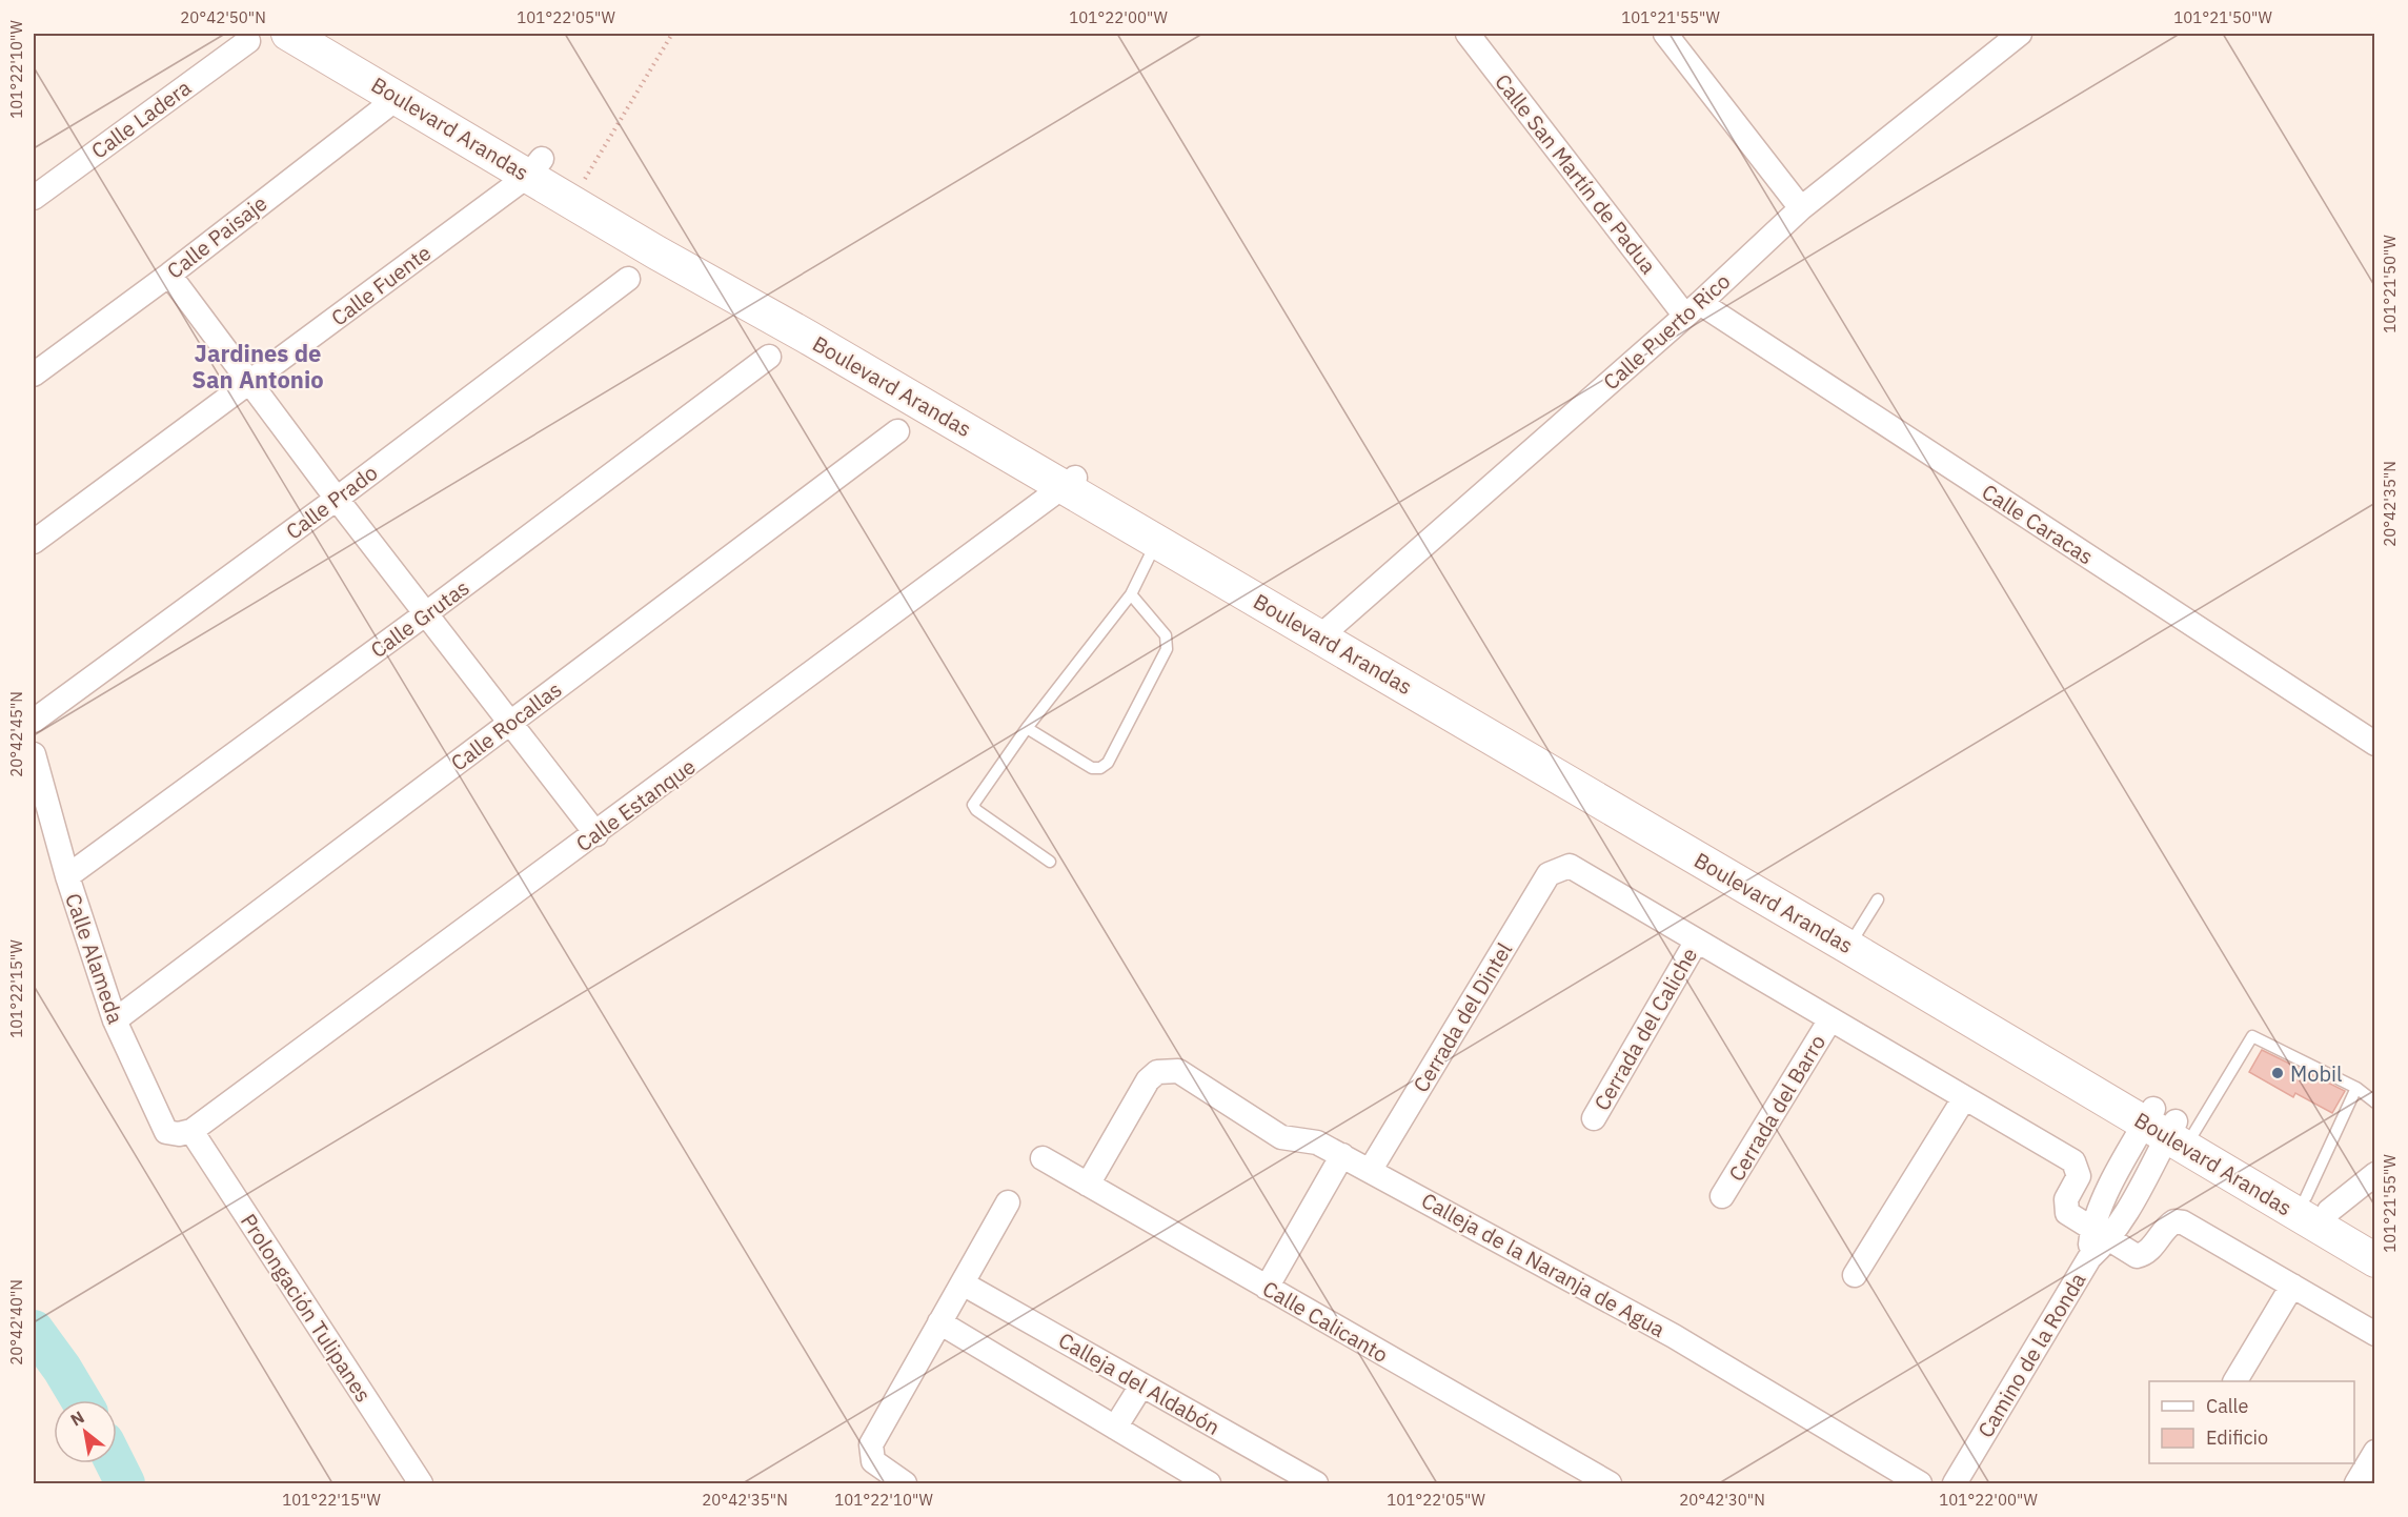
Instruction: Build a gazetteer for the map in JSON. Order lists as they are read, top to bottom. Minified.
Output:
{"streets":{"main road":["Boulevard Arandas"],"street":["Calle Ladera","Calle San Martín de Padua","Calle Paisaje","Calle Fuente","Calle Puerto Rico","Calle Prado","Calle Caracas","Calle Grutas","Calle Rocallas","Calle Estanque","Calle Alameda","Cerrada del Dintel","Cerrada del Caliche","Cerrada del Barro","Calleja de la Naranja de Agua","Prolongación Tulipanes","Calle Calicanto","Camino de la Ronda","Calleja del Aldabón"]},"crossings":[["Boulevard Arandas","Calle Paisaje"],["Boulevard Arandas","Calle Fuente"],["Boulevard Arandas","Calle Puerto Rico"],["Boulevard Arandas","Calle Estanque"],["Boulevard Arandas","Camino de la Ronda"],["Calle San Martín de Padua","Calle Puerto Rico"],["Calle San Martín de Padua","Calle Caracas"],["Calle Puerto Rico","Calle Caracas"],["Calle Grutas","Calle Alameda"],["Calle Rocallas","Calle Alameda"],["Calle Estanque","Calle Alameda"],["Calle Estanque","Prolongación Tulipanes"],["Calle Alameda","Prolongación Tulipanes"],["Cerrada del Dintel","Cerrada del Caliche"],["Cerrada del Dintel","Calleja de la Naranja de Agua"],["Calleja de la Naranja de Agua","Calle Calicanto"]],"districts":["Jardines de San Antonio"],"places":["Mobil"],"legend":["Calle","Edificio"],"north":"top left","coordinates":["20°42'50\"N","101°22'05\"W","101°22'00\"W","101°21'55\"W","101°21'50\"W","101°22'10\"W","20°42'35\"N","20°42'45\"N","101°22'15\"W","20°42'40\"N","20°42'30\"N"]}
